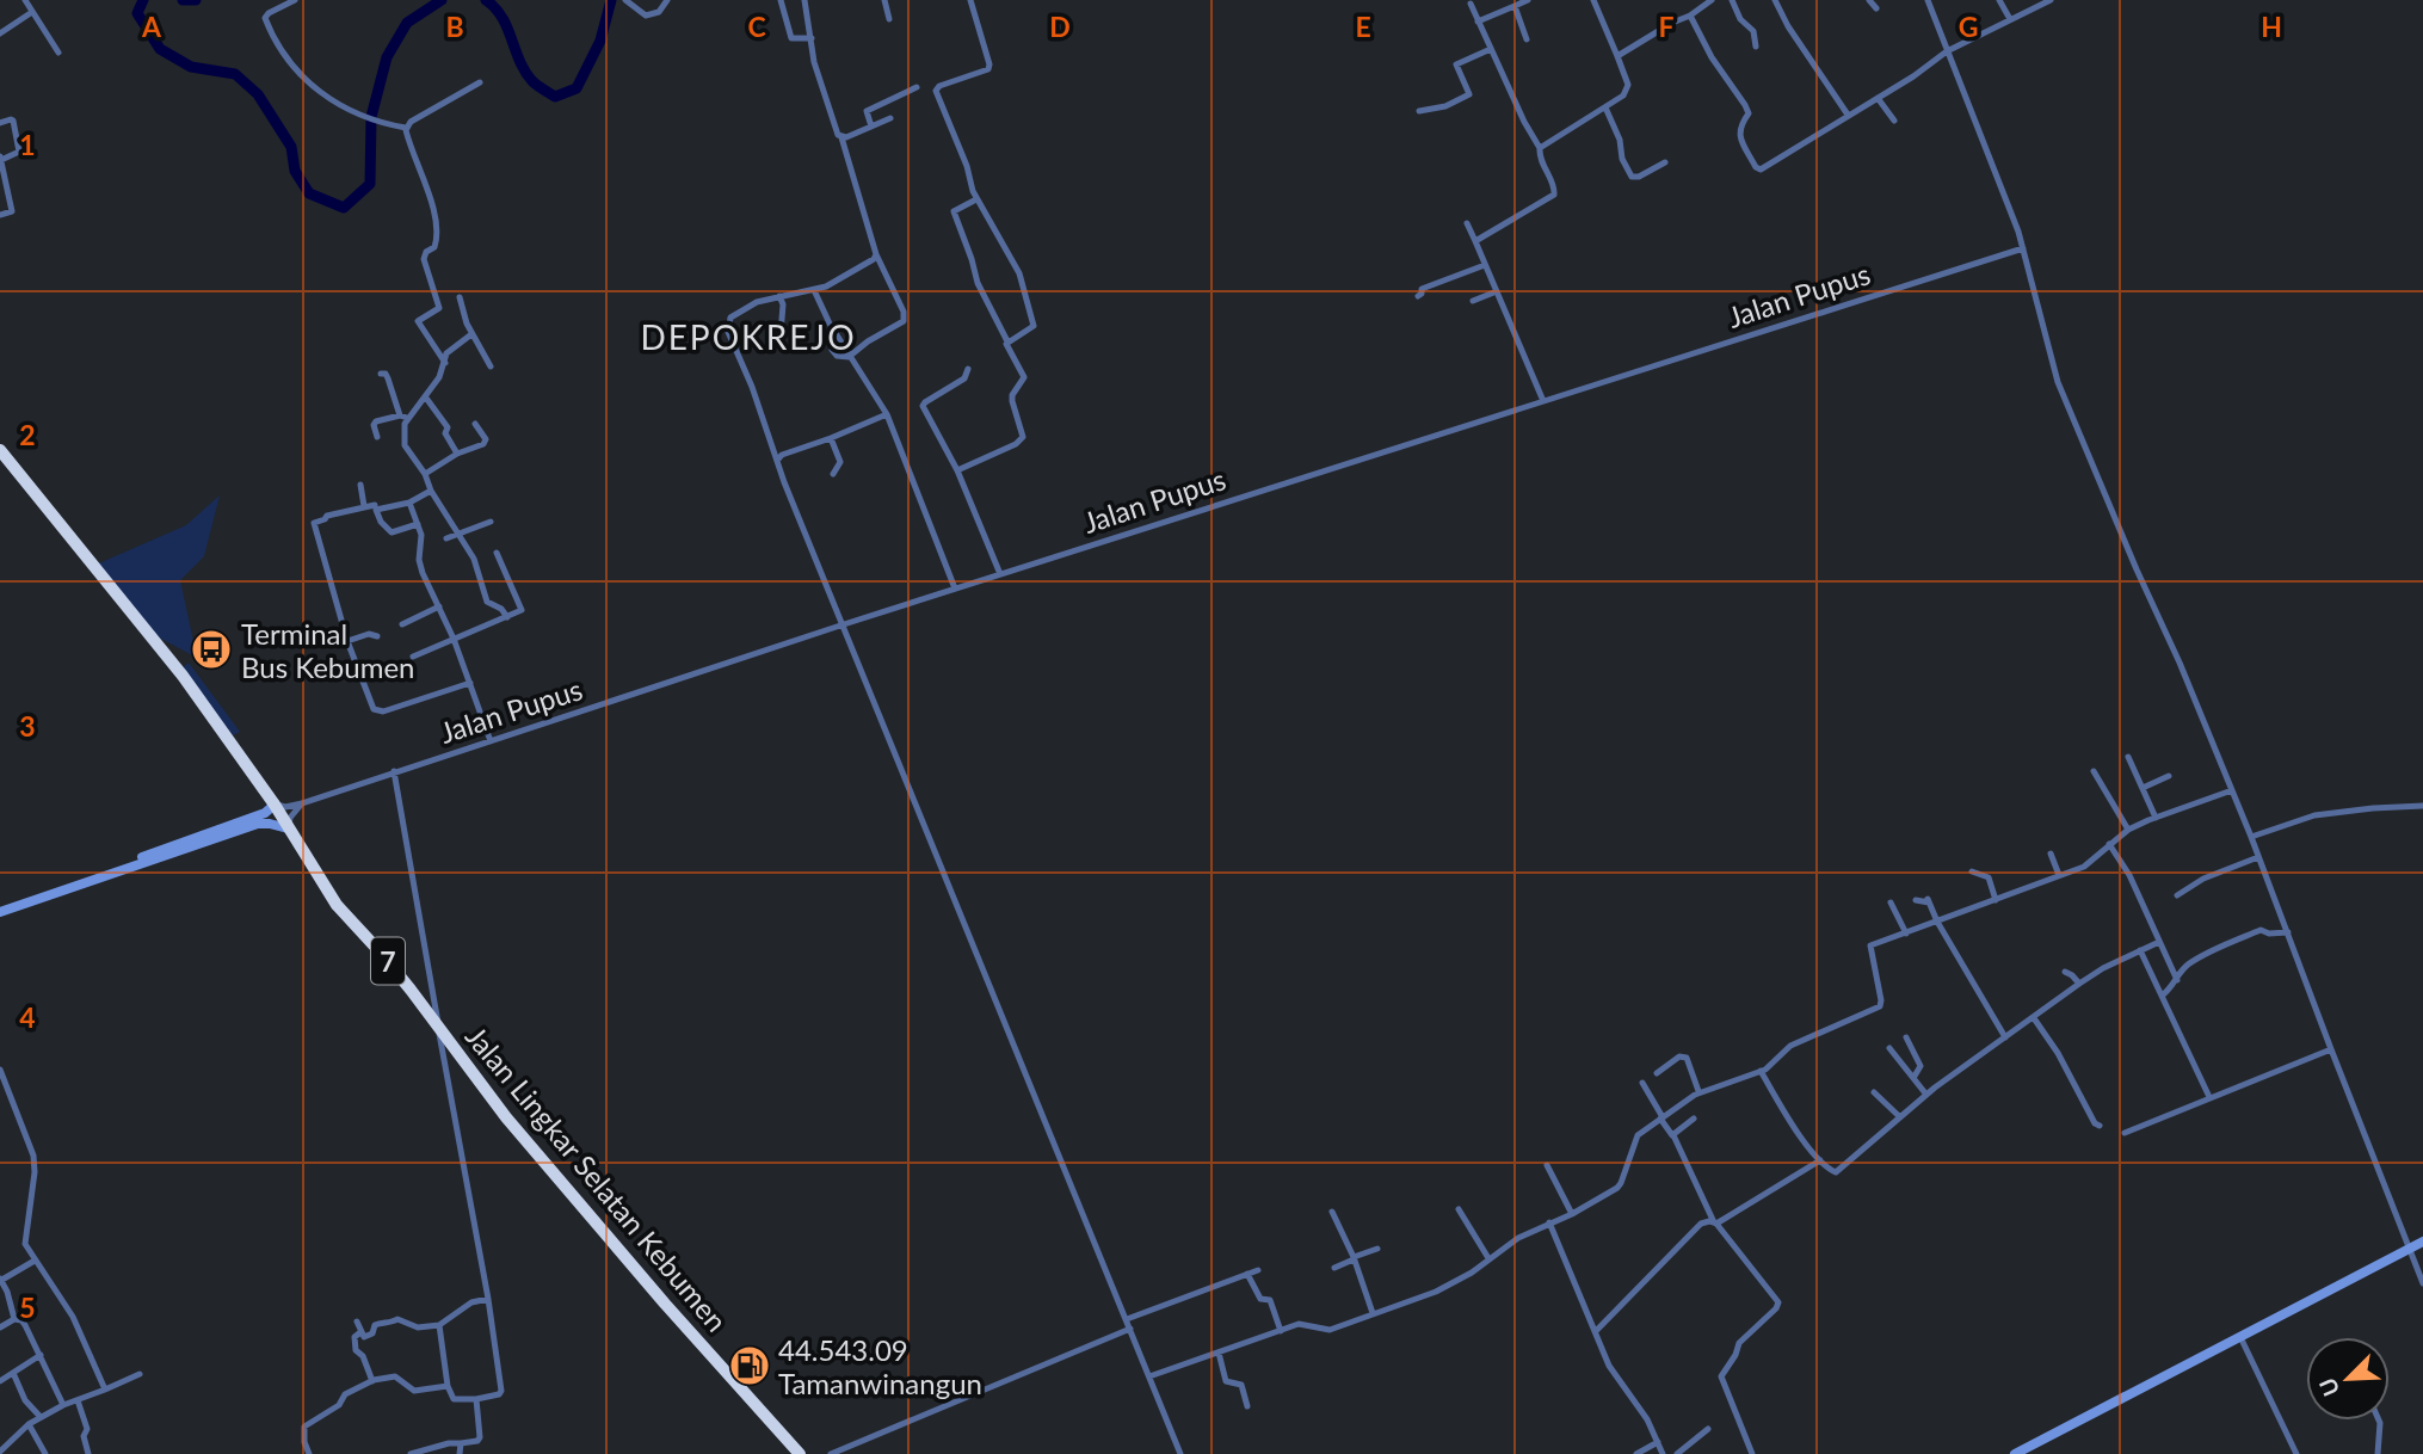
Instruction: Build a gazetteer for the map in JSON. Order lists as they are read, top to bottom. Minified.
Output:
{"streets":{"highway":["7","Jalan Lingkar Selatan Kebumen"],"street":["Jalan Pupus"]},"crossings":[["Jalan Pupus","Jalan Lingkar Selatan Kebumen"]],"districts":["DEPOKREJO"],"places":{"bus stop":["Terminal Bus Kebumen"],"fuel station":["44.543.09 Tamanwinangun"]},"north":"bottom left","grid":{"columns":["A","B","C","D","E","F","G","H"],"rows":["1","2","3","4","5"]}}
